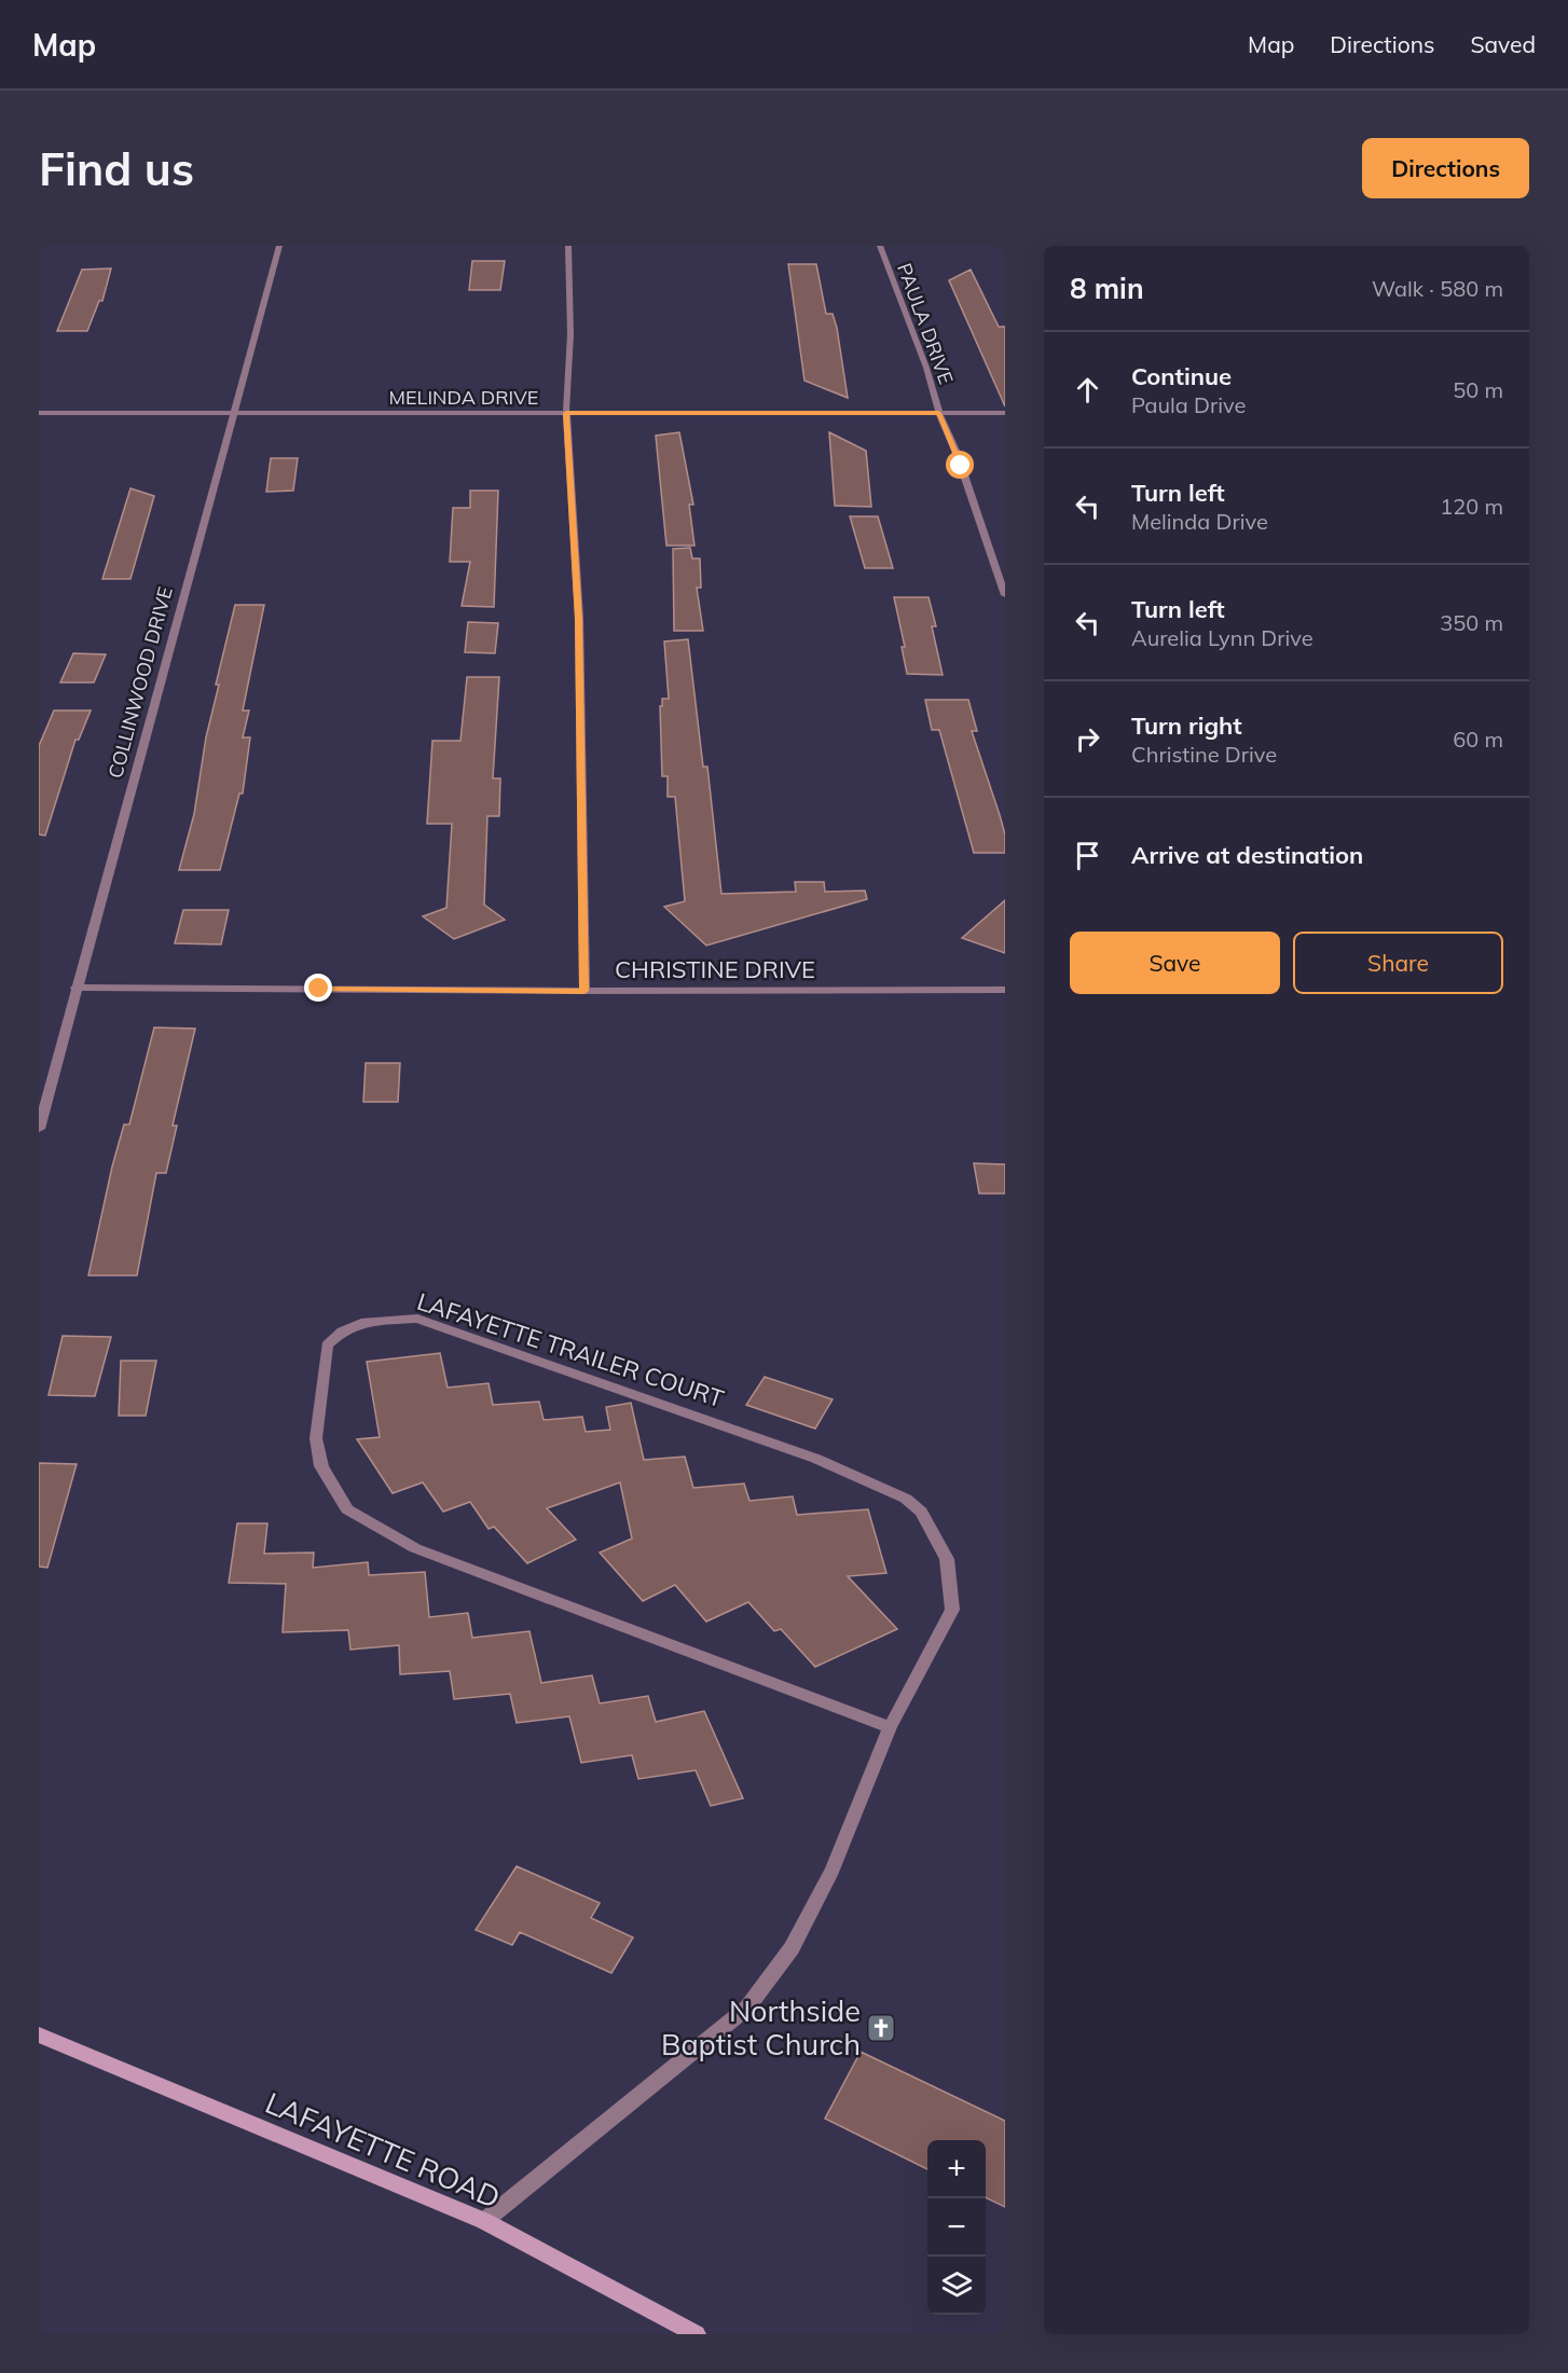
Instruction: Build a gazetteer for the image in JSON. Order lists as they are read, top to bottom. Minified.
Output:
{"streets":{"main road":["LAFAYETTE ROAD"],"street":["PAULA DRIVE","MELINDA DRIVE","COLLINWOOD DRIVE","CHRISTINE DRIVE","LAFAYETTE TRAILER COURT"]},"crossings":[["PAULA DRIVE","MELINDA DRIVE"],["MELINDA DRIVE","COLLINWOOD DRIVE"],["COLLINWOOD DRIVE","CHRISTINE DRIVE"],["LAFAYETTE TRAILER COURT","LAFAYETTE ROAD"]],"places":{"church":["Northside Baptist Church"]},"page":{"header":"Map","nav":["Map","Directions","Saved"],"buttons":["Directions",["Save","Share"]],"title":"Find us","heading":["8 min","Walk · 580 m"],"list":[["Continue","Paula Drive","50 m"],["Turn left","Melinda Drive","120 m"],["Turn left","Aurelia Lynn Drive","350 m"],["Turn right","Christine Drive","60 m"],"Arrive at destination"],"map_buttons":["+","−"]}}
